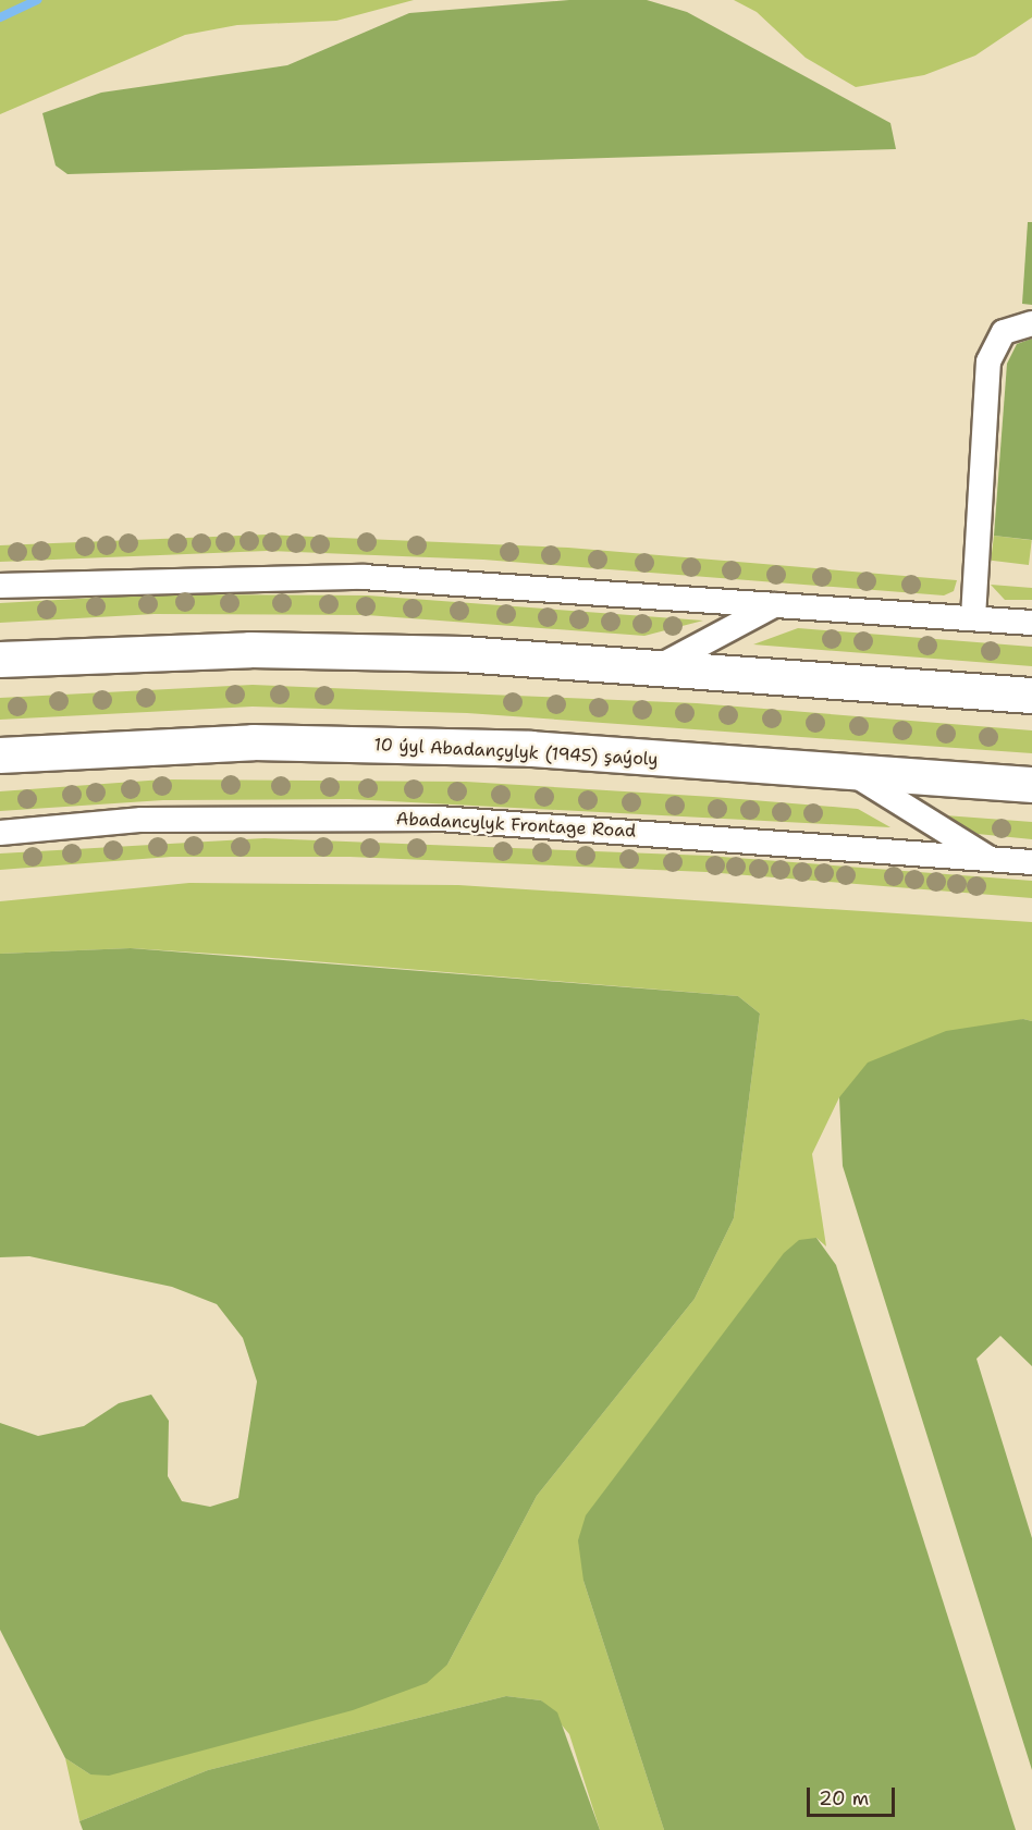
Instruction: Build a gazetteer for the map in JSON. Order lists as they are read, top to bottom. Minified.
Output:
{"streets":{"main road":["10 ýyl Abadançylyk (1945) şaýoly"],"street":["Abadancylyk Frontage Road"]},"scale_bar":"20 m"}
